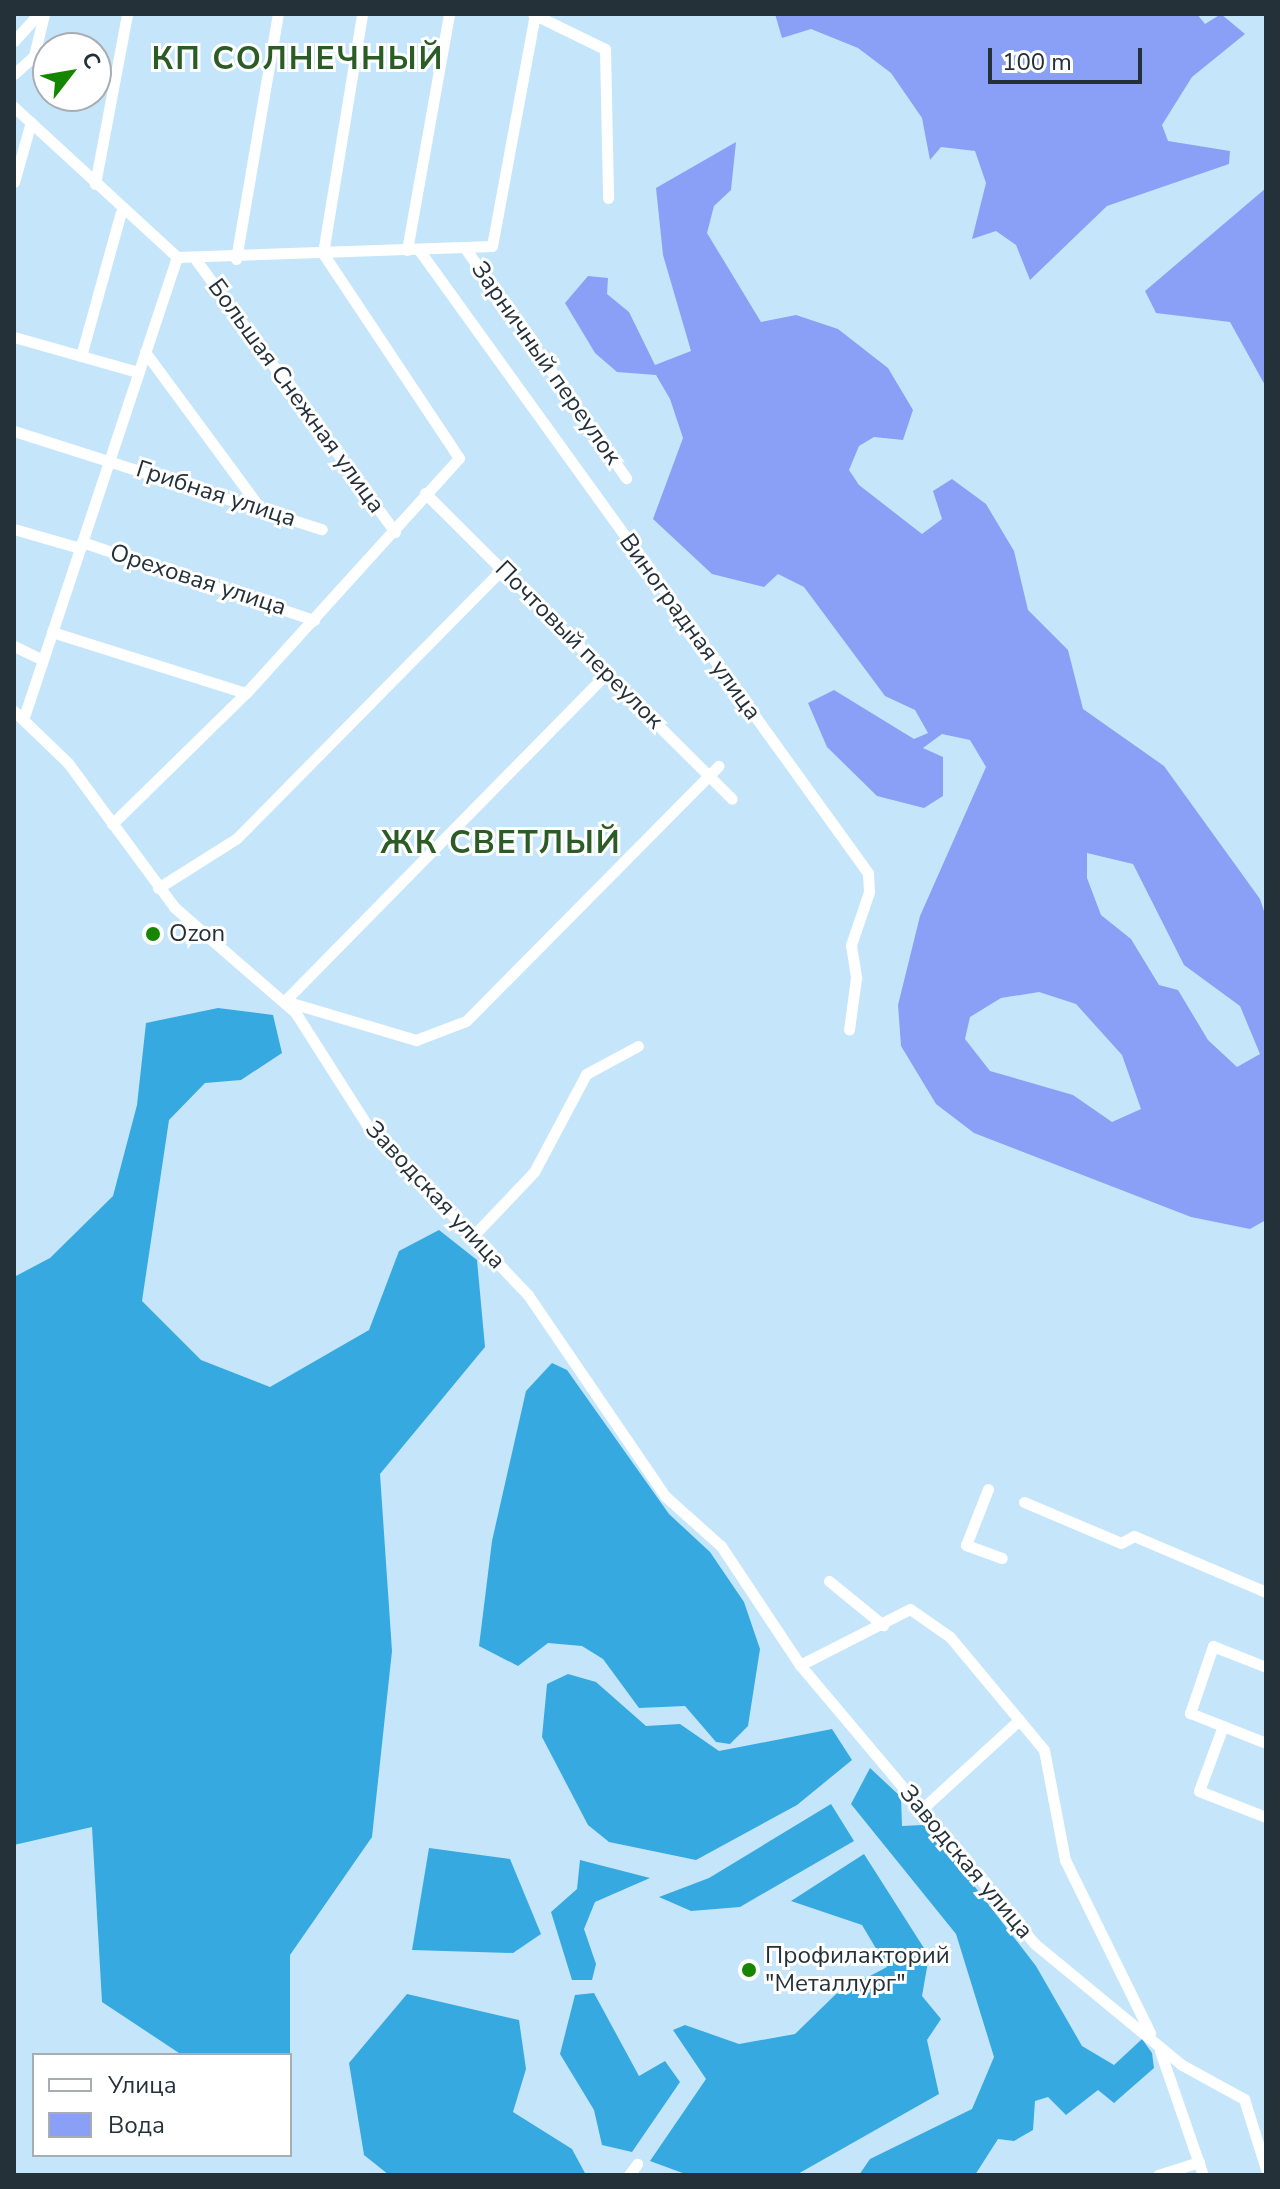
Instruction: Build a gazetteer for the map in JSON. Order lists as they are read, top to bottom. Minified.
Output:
{"streets":{"street":["Зарничный переулок","Большая Снежная улица","Грибная улица","Ореховая улица","Виноградная улица","Почтовый переулок","Заводская улица"]},"districts":["КП СОЛНЕЧНЫЙ","ЖК СВЕТЛЫЙ"],"places":["Ozon","Профилакторий \"Металлург\""],"legend":["Улица","Вода"],"scale_bar":"100 m","north":"top right"}
